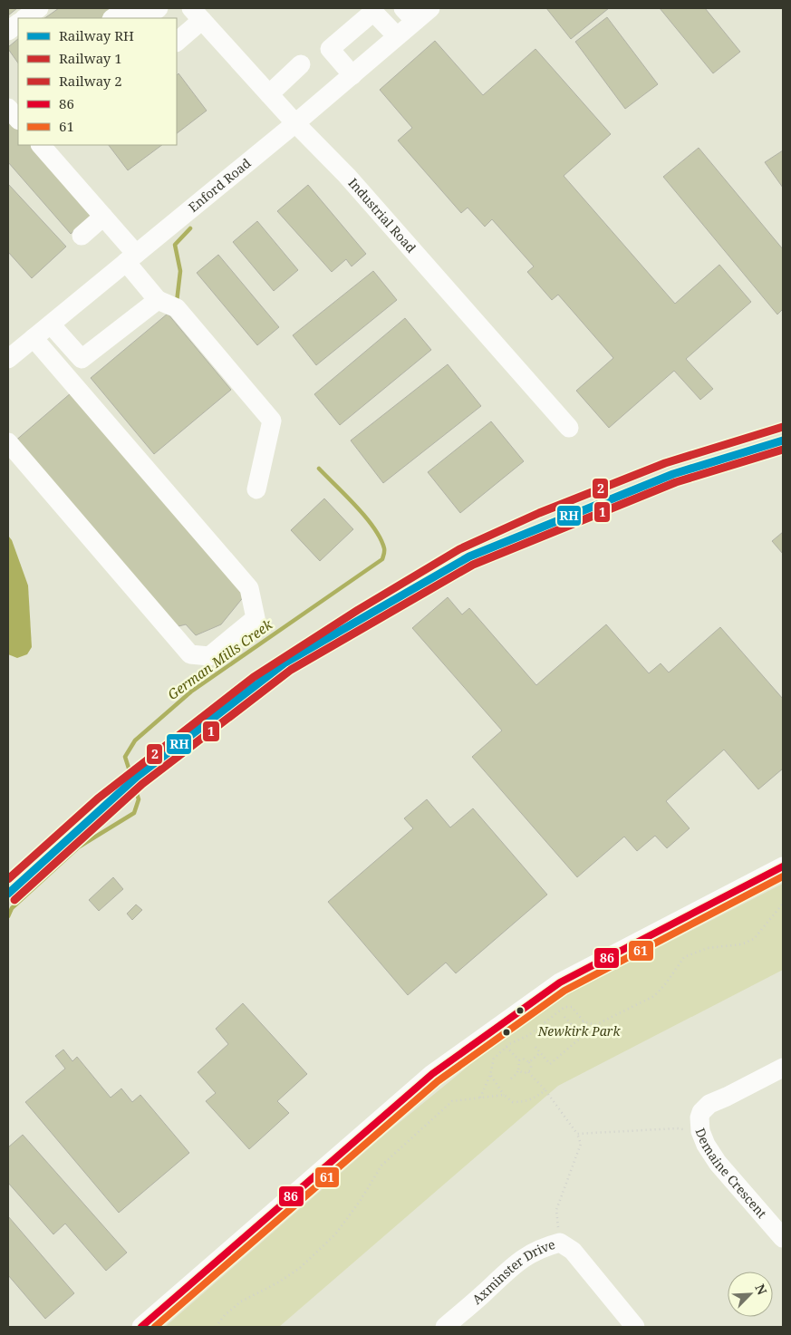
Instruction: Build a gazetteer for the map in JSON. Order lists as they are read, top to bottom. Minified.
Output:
{"streets":{"street":["Enford Road","Industrial Road","Demaine Crescent","Axminster Drive"]},"crossings":[["Enford Road","Industrial Road"]],"water":["German Mills Creek"],"parks":["Newkirk Park"],"lines":["rail line 2","rail line RH","rail line 1","transit line 86","transit line 61"],"legend":["Railway RH","Railway 1","Railway 2","86","61"],"north":"top right"}
